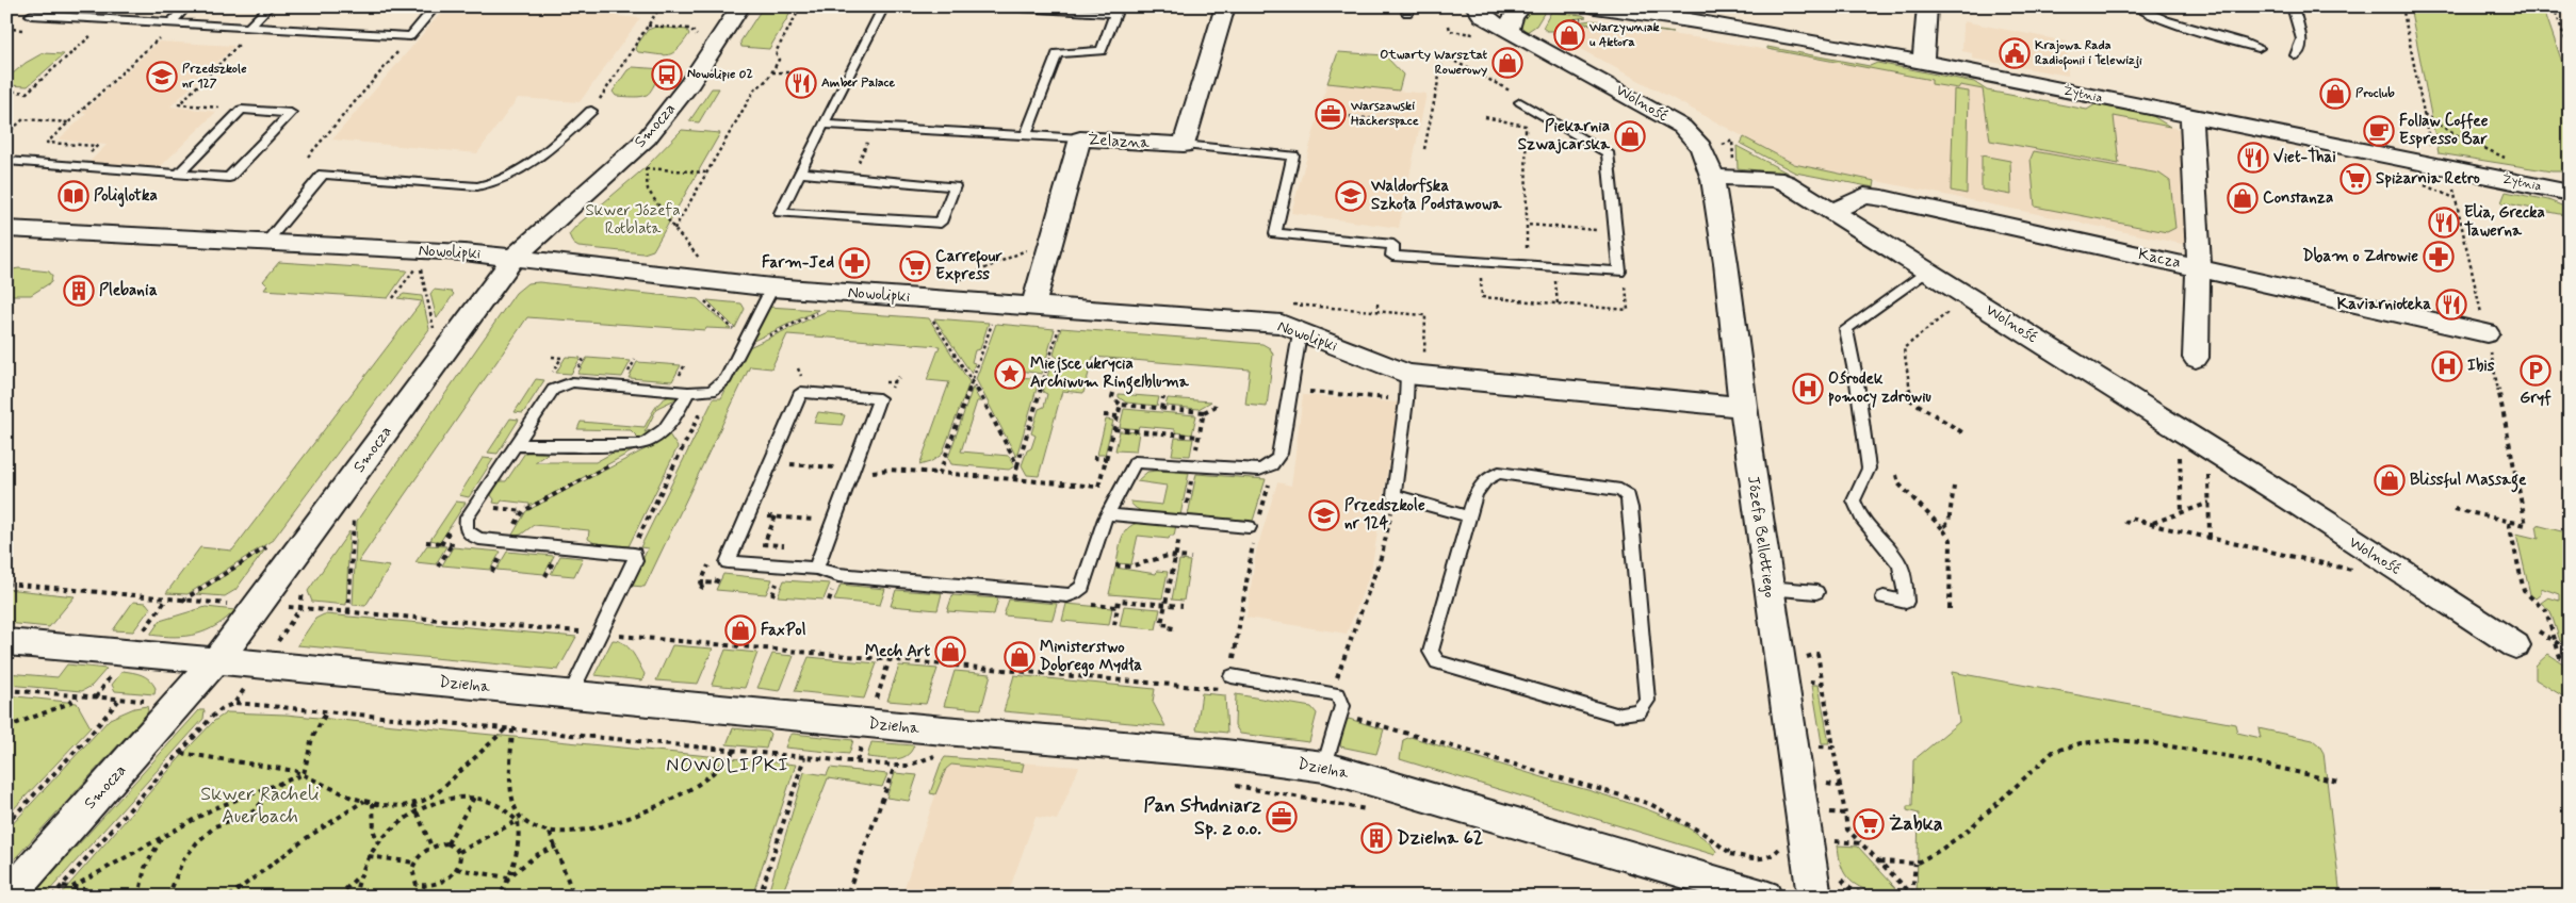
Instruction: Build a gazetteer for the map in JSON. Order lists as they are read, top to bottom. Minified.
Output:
{"streets":{"street":["Żytnia","Wolność","Smocza","Żelazna","Nowolipki","Kacza","Józefa Bellottiego","Dzielna"]},"crossings":[["Wolność","Kacza"],["Wolność","Józefa Bellottiego"],["Smocza","Nowolipki"],["Smocza","Dzielna"],["Żelazna","Nowolipki"],["Nowolipki","Józefa Bellottiego"]],"districts":["NOWOLIPKI"],"parks":["Skwer Józefa Rotblata","Skwer Racheli Auerbach"],"places":{"shop":["Warzywniak u Aktora","Otwarty Warsztat Rowerowy","Proclub","Piekarnia Szwajcarska","Constanza","Blissful Massage","FaxPol","Mech Art","Ministerstwo Dobrego Mydła"],"public building":["Krajowa Rada Radiofonii i Telewizji"],"bus stop":["Nowolipie 02"],"school or university":["Przedszkole nr 127","Waldorfska Szkoła Podstawowa","Przedszkole nr 124"],"restaurant":["Amber Palace","Viet-Thai","Elia, Grecka Tawerna","Kaviarnioteka"],"office":["Warszawski Hackerspace","Pan Studniarz Sp. z o.o."],"cafe":["Follaw Coffee Espresso Bar"],"supermarket":["Spiżarnia Retro","Carrefour Express","Żabka"],"library":["Poliglotka"],"pharmacy":["Dbam o Zdrowie","Farm-Jed"],"building":["Plebania","Dzielna 62"],"hospital":["Ibis","Ośrodek pomocy zdrowiu"],"parking":["Gryf"],"place":["Miejsce ukrycia Archiwum Ringelbluma"]}}
